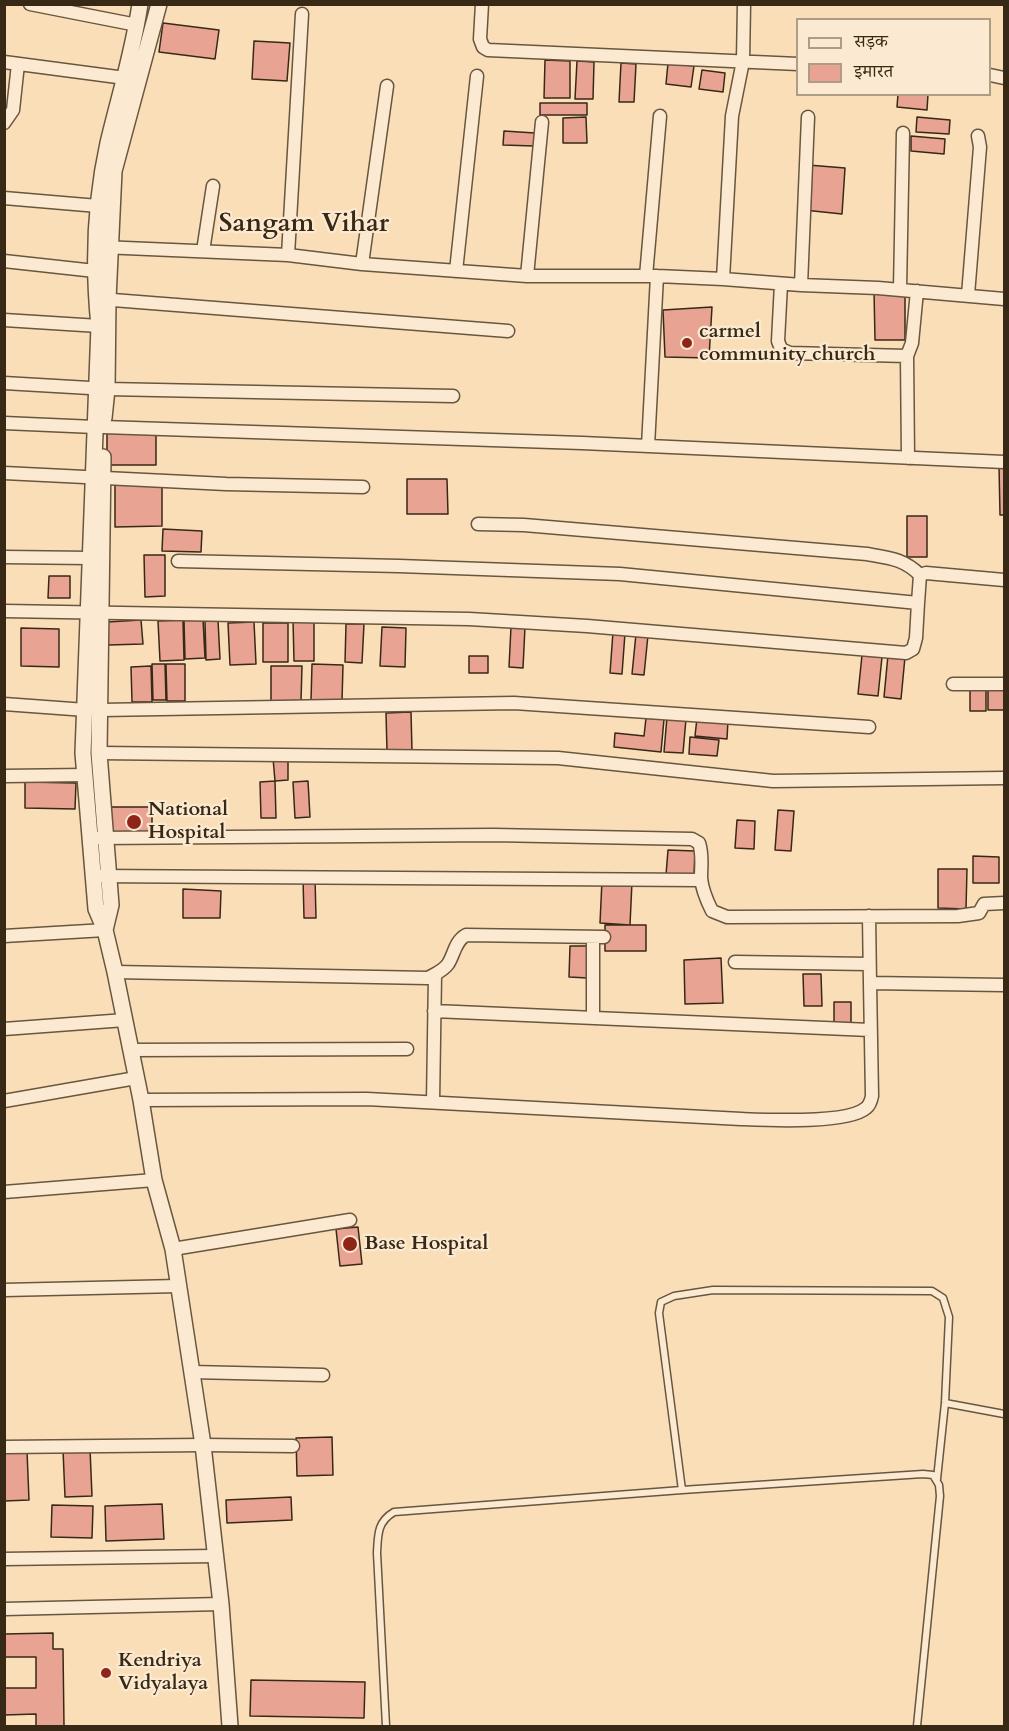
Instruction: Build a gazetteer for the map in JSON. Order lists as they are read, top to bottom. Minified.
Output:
{"districts":["Sangam Vihar"],"places":["carmel community church","National Hospital","Base Hospital","Kendriya Vidyalaya"],"legend":["सड़क","इमारत"]}
